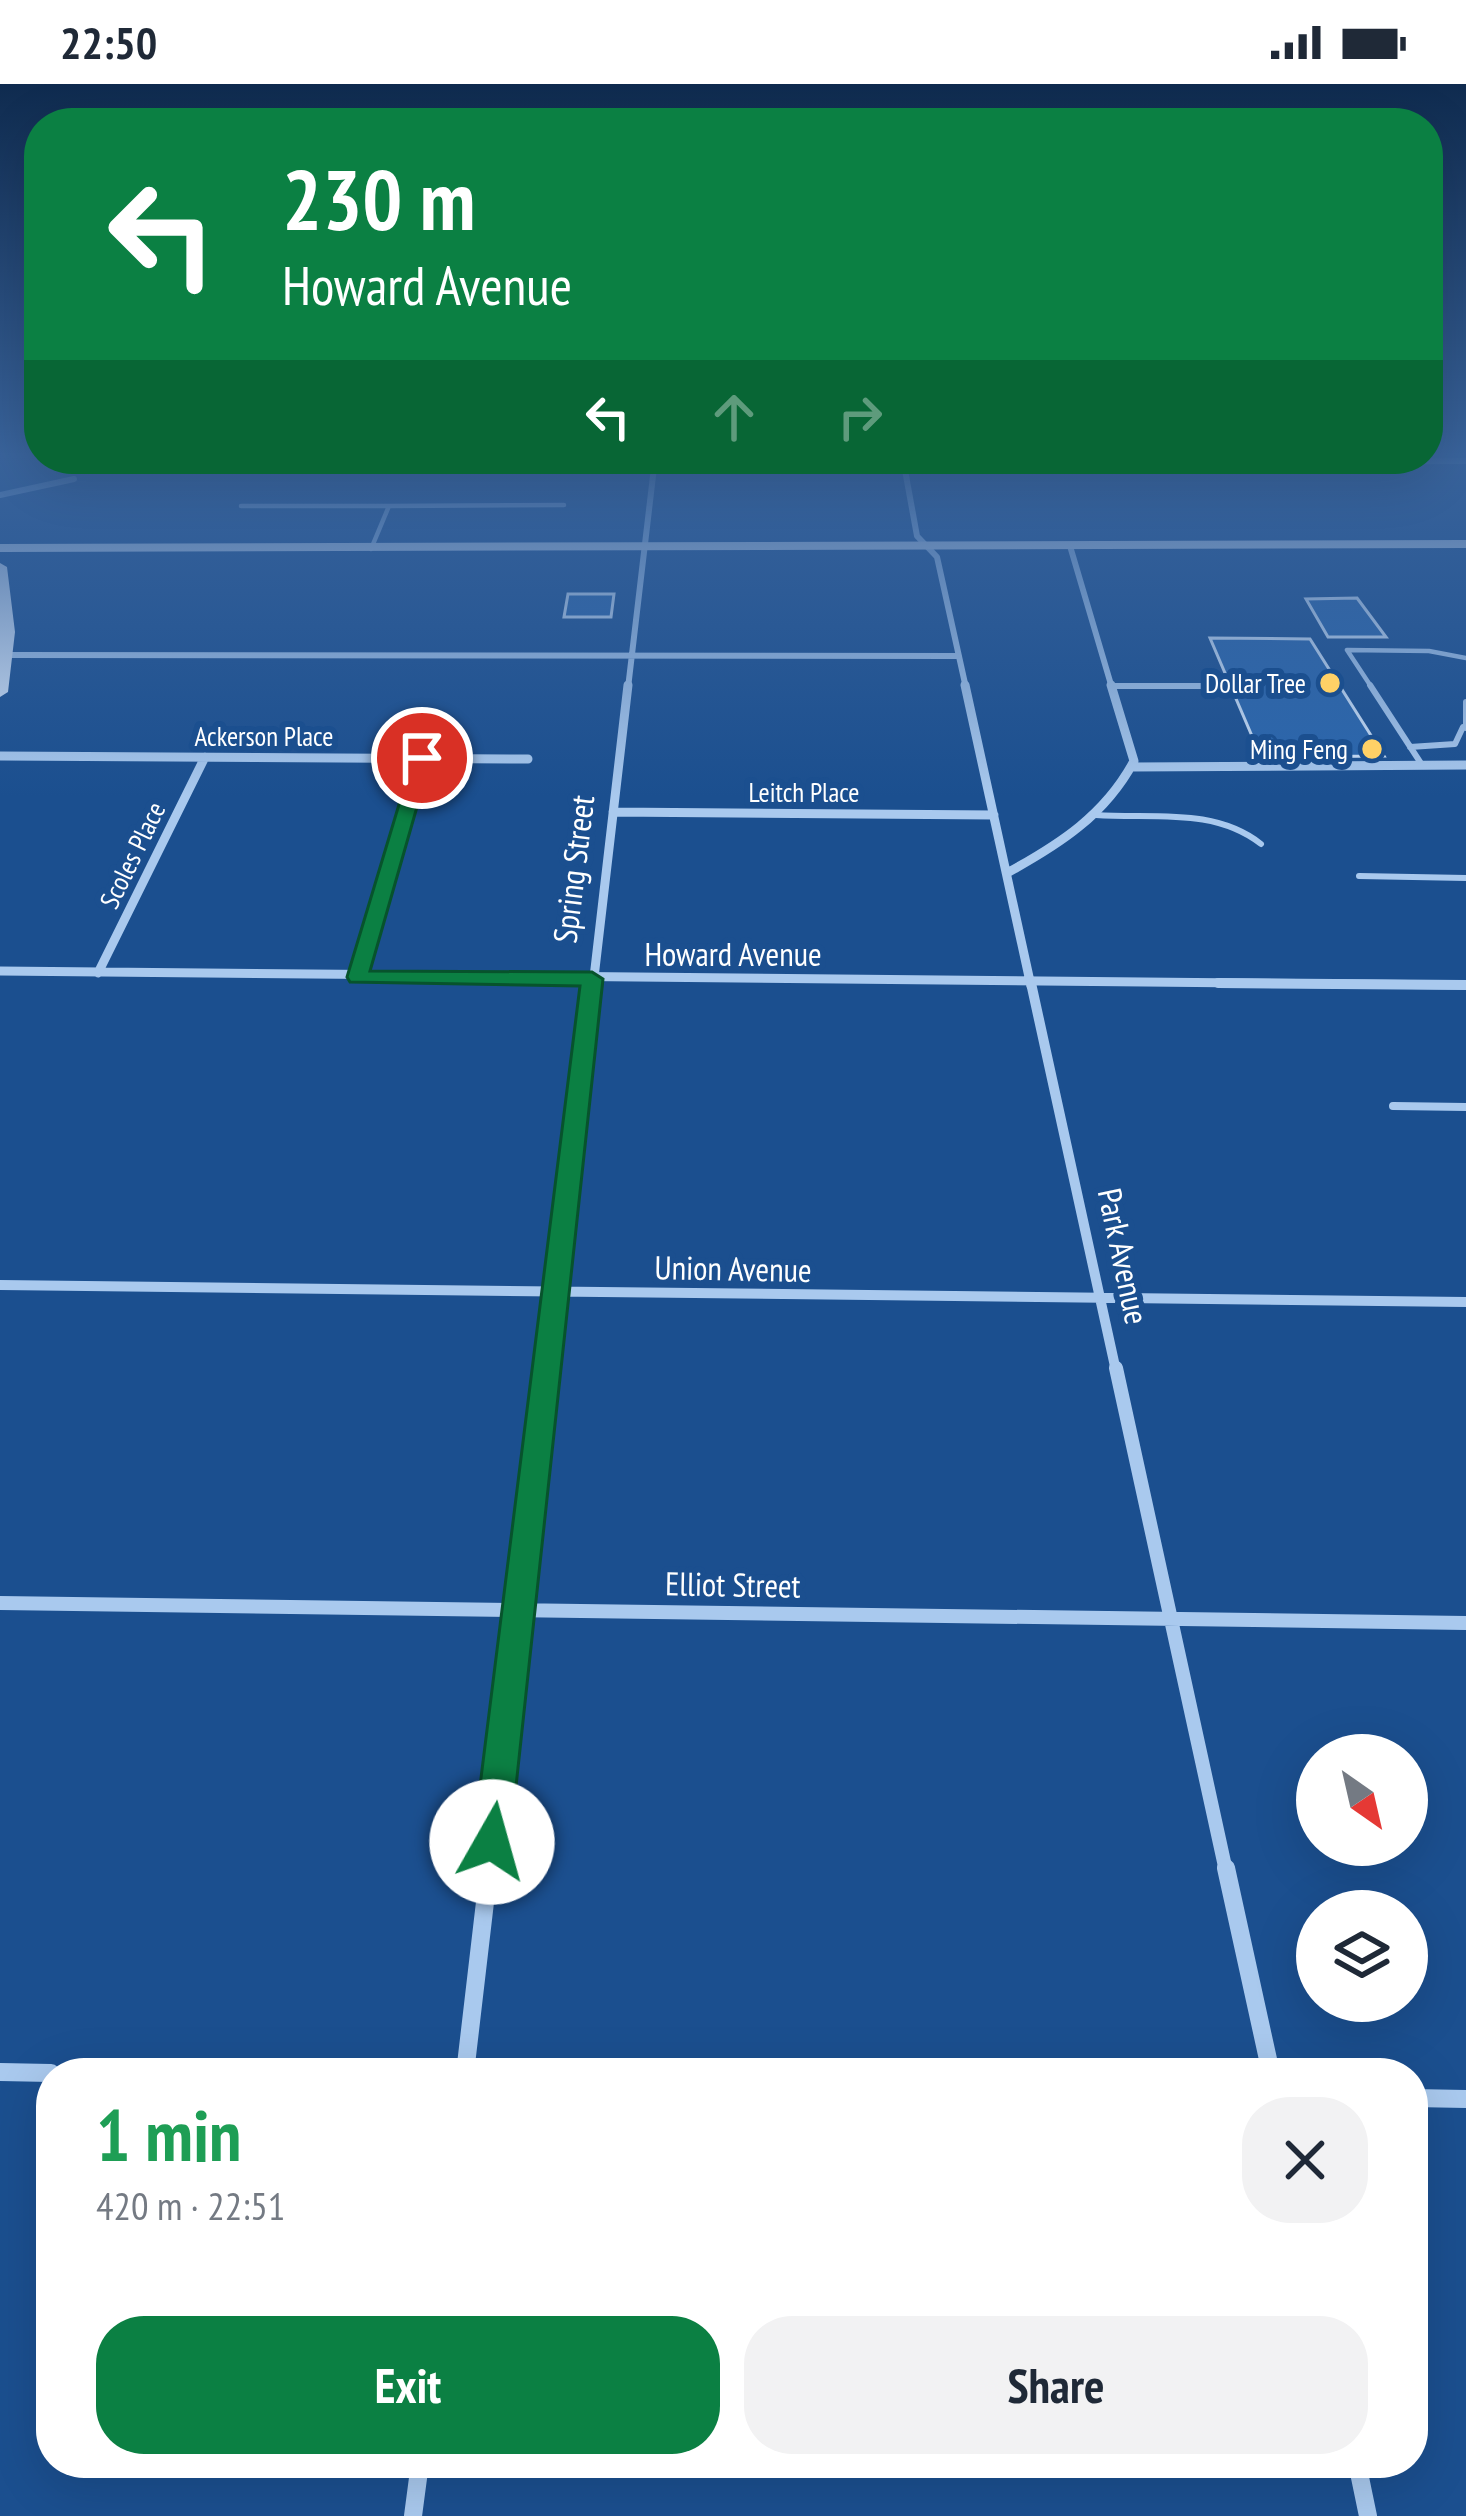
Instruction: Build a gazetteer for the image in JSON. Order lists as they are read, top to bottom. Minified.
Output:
{"streets":{"street":["Ackerson Place","Leitch Place","Scoles Place","Spring Street","Howard Avenue","Park Avenue","Union Avenue","Elliot Street"]},"crossings":[["Ackerson Place","Scoles Place"],["Leitch Place","Spring Street"],["Leitch Place","Park Avenue"],["Scoles Place","Howard Avenue"],["Spring Street","Howard Avenue"],["Spring Street","Union Avenue"],["Spring Street","Elliot Street"],["Howard Avenue","Park Avenue"],["Park Avenue","Union Avenue"],["Park Avenue","Elliot Street"]],"places":["Dollar Tree","Ming Feng"],"north":"bottom right","page":{"status":"22:50","turn":["230 m","Howard Avenue"],"heading":["1 min","420 m · 22:51"],"buttons":["Exit","Share"]}}
